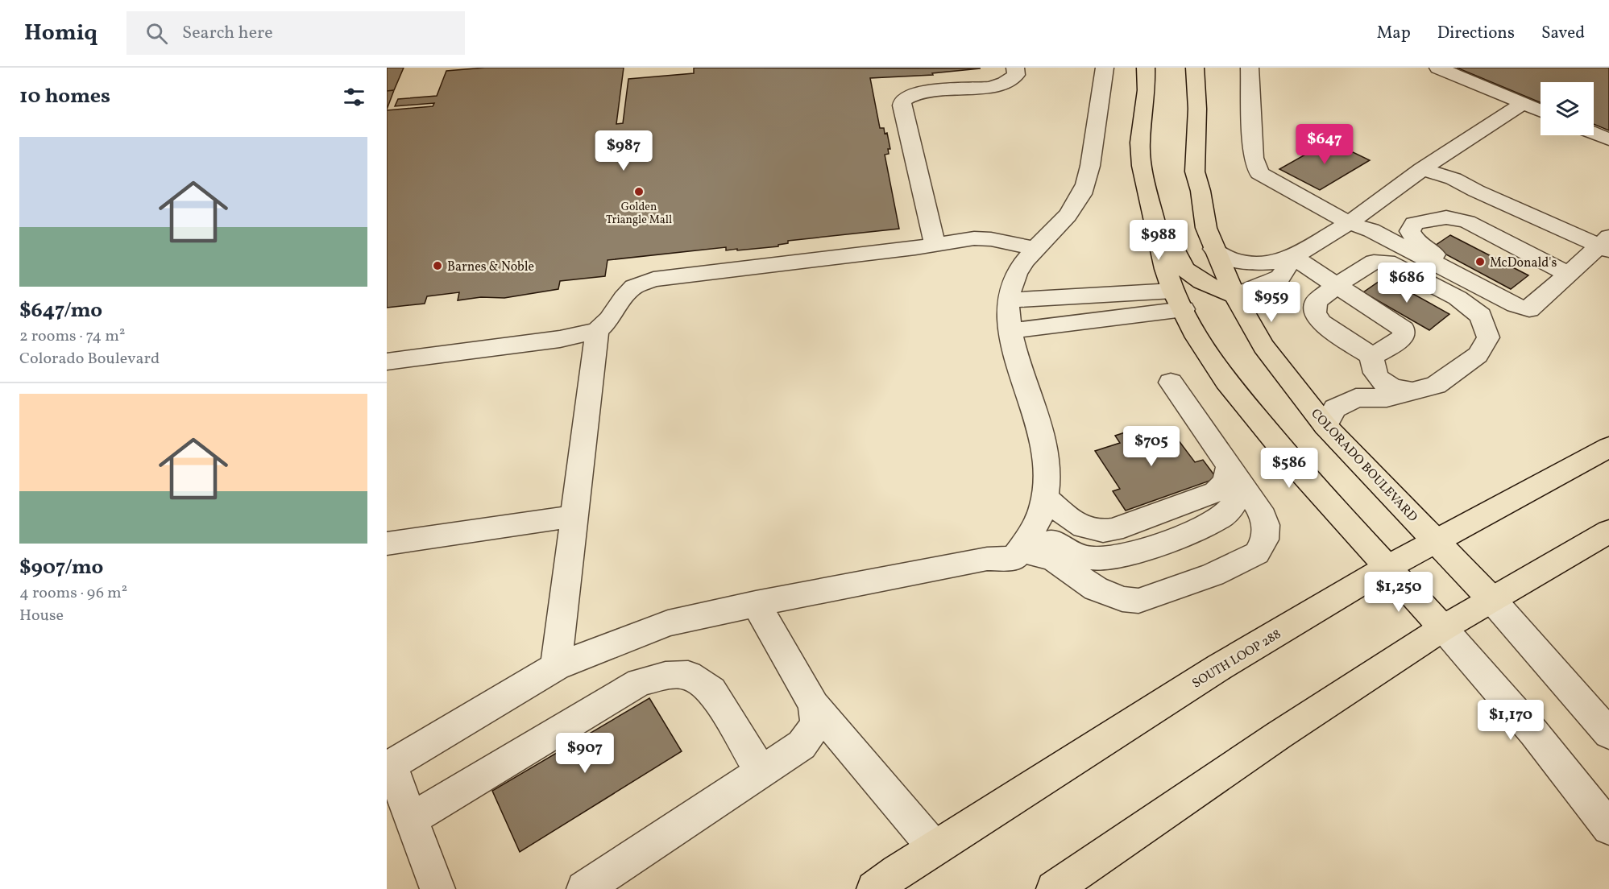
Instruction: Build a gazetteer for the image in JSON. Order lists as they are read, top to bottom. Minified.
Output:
{"streets":{"main road":["COLORADO BOULEVARD","SOUTH LOOP 288"]},"crossings":[["COLORADO BOULEVARD","SOUTH LOOP 288"]],"places":["Golden Triangle Mall","McDonald's","Barnes & Noble"],"page":{"header":"Homiq","search":"Search here","nav":["Map","Directions","Saved"],"heading":"10 homes","price":["$647","$987","$988","$686","$959","$705","$586","$1,250","$1,170","$907"],"list":[{"name":"$647/mo","note":"2 rooms · 74 m² · Colorado Boulevard"},{"name":"$907/mo","note":"4 rooms · 96 m² · House"}]}}
